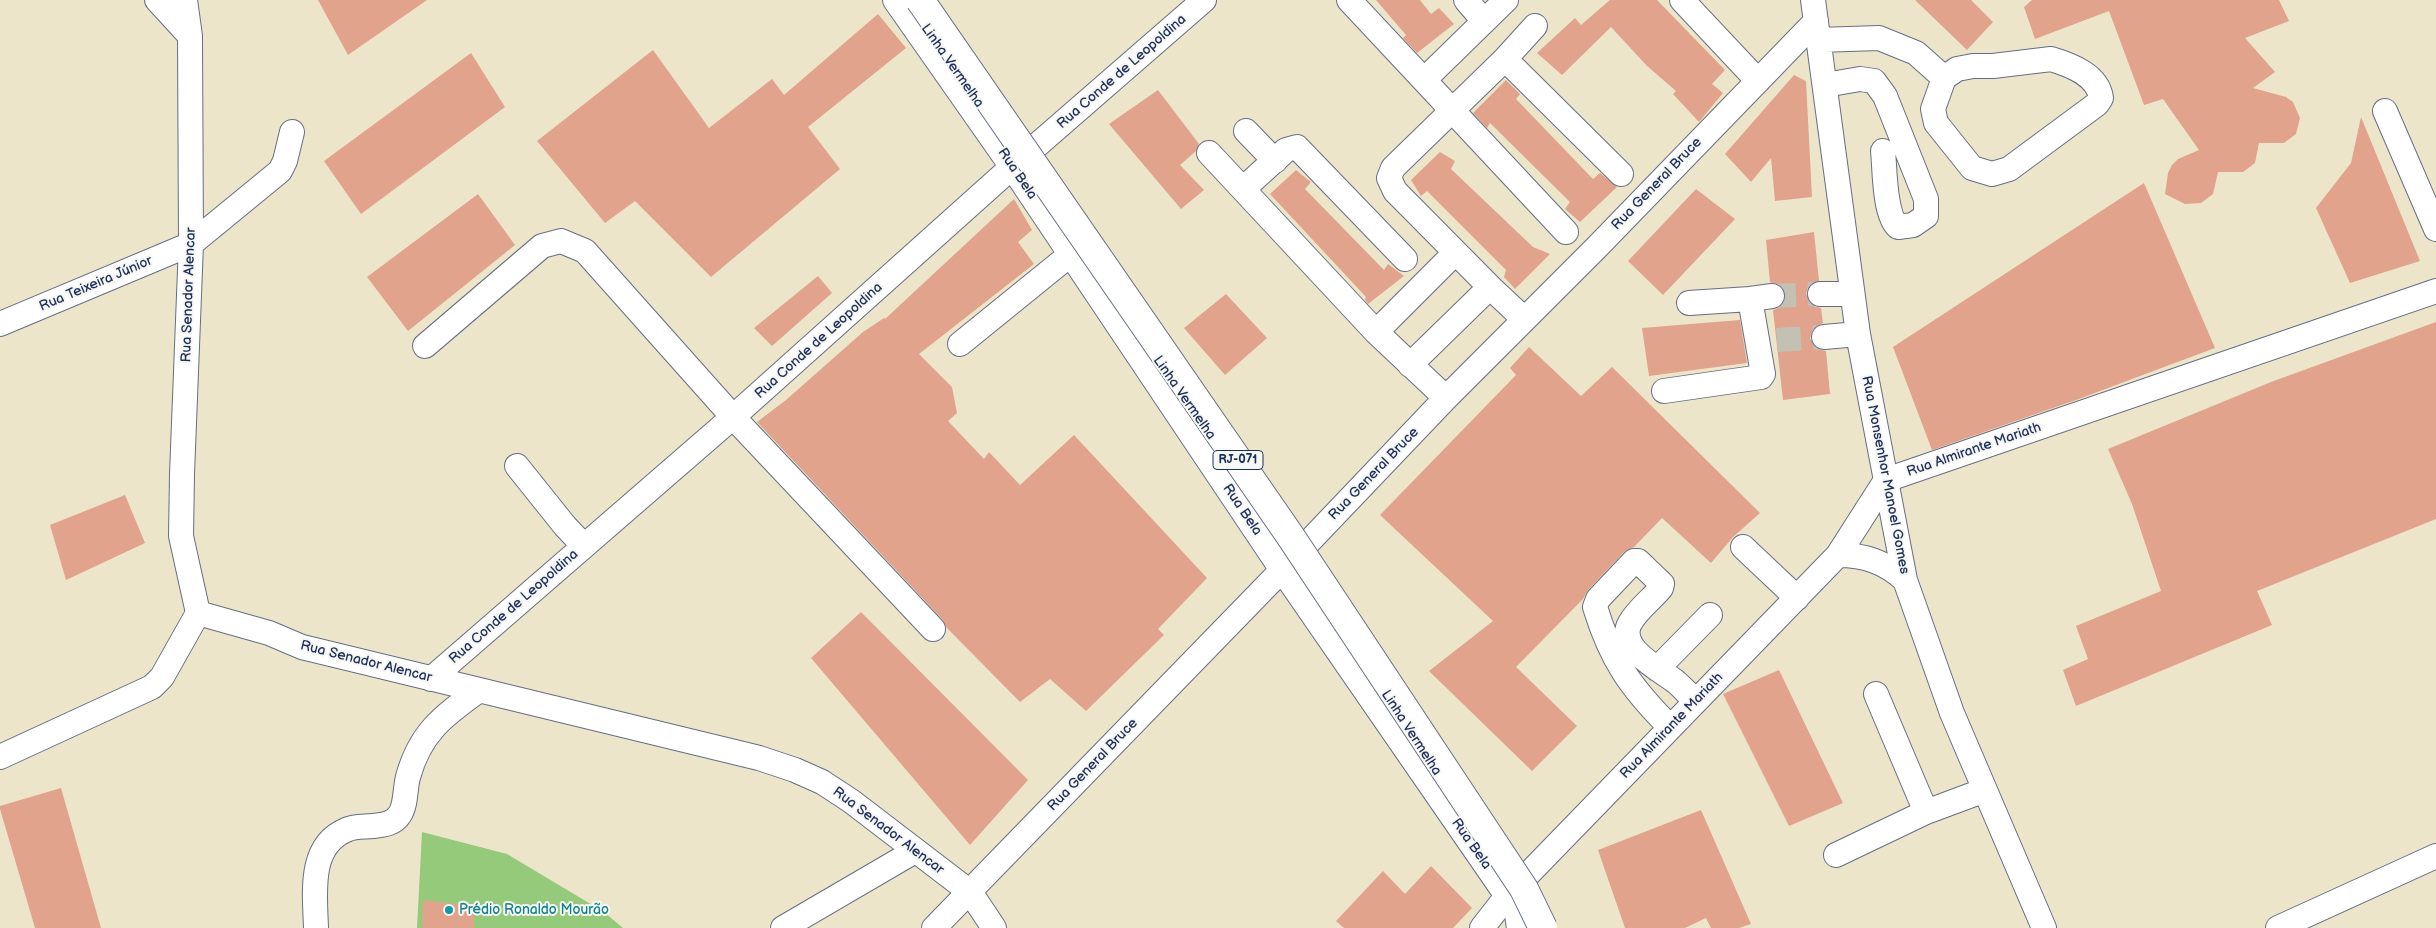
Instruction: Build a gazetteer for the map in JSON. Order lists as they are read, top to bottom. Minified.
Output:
{"streets":{"highway":["Linha Vermelha","RJ-071"],"street":["Rua Conde de Leopoldina","Rua Bela","Rua General Bruce","Rua Teixeira Júnior","Rua Senador Alencar","Rua Almirante Mariath","Rua Monsenhor Manoel Gomes"]},"crossings":[["Linha Vermelha","Rua Bela"],["Linha Vermelha","Rua Almirante Mariath"],["Rua Conde de Leopoldina","Rua Bela"],["Rua Conde de Leopoldina","Rua Senador Alencar"],["Rua Bela","Rua General Bruce"],["Rua Bela","Rua Almirante Mariath"],["Rua General Bruce","Rua Senador Alencar"],["Rua General Bruce","Rua Monsenhor Manoel Gomes"],["Rua Teixeira Júnior","Rua Senador Alencar"],["Rua Almirante Mariath","Rua Monsenhor Manoel Gomes"]],"places":["Prédio Ronaldo Mourão"]}
